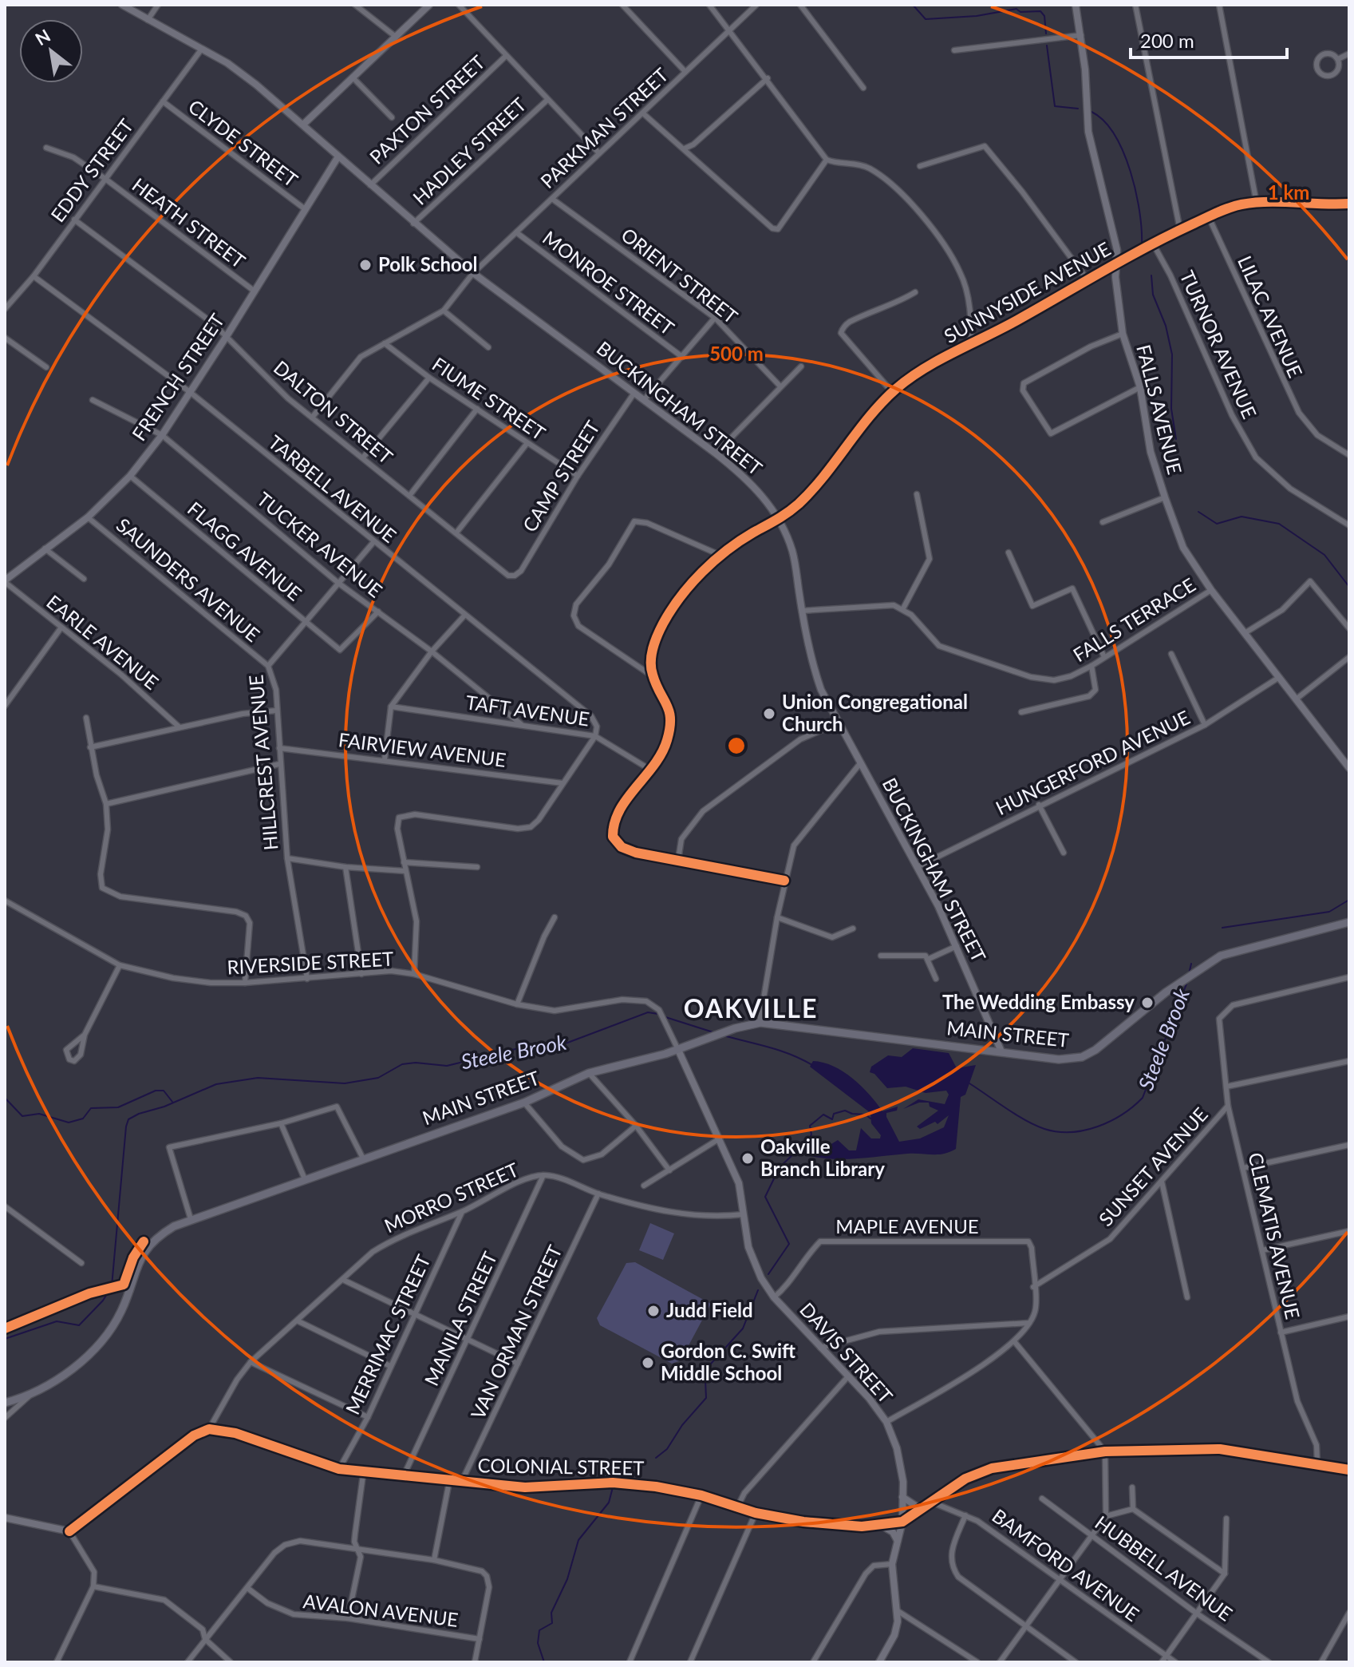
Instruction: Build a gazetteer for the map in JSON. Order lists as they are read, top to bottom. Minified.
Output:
{"streets":{"main road":["SUNNYSIDE AVENUE","FRENCH STREET","BUCKINGHAM STREET","FALLS AVENUE","MAIN STREET","DAVIS STREET","COLONIAL STREET"],"street":["PAXTON STREET","PARKMAN STREET","CLYDE STREET","HADLEY STREET","EDDY STREET","HEATH STREET","ORIENT STREET","MONROE STREET","LILAC AVENUE","TURNOR AVENUE","FIUME STREET","DALTON STREET","CAMP STREET","TARBELL AVENUE","TUCKER AVENUE","FLAGG AVENUE","SAUNDERS AVENUE","FALLS TERRACE","EARLE AVENUE","TAFT AVENUE","FAIRVIEW AVENUE","HILLCREST AVENUE","HUNGERFORD AVENUE","RIVERSIDE STREET","SUNSET AVENUE","MORRO STREET","MAPLE AVENUE","CLEMATIS AVENUE","MANILA STREET","VAN ORMAN STREET","MERRIMAC STREET","BAMFORD AVENUE","HUBBELL AVENUE","AVALON AVENUE"]},"crossings":[["PAXTON STREET","BUCKINGHAM STREET"],["PARKMAN STREET","ORIENT STREET"],["PARKMAN STREET","MONROE STREET"],["PARKMAN STREET","BUCKINGHAM STREET"],["CLYDE STREET","EDDY STREET"],["CLYDE STREET","FRENCH STREET"],["HADLEY STREET","BUCKINGHAM STREET"],["EDDY STREET","HEATH STREET"],["EDDY STREET","BUCKINGHAM STREET"],["EDDY STREET","DALTON STREET"],["EDDY STREET","TARBELL AVENUE"],["HEATH STREET","FRENCH STREET"],["SUNNYSIDE AVENUE","LILAC AVENUE"],["SUNNYSIDE AVENUE","TURNOR AVENUE"],["SUNNYSIDE AVENUE","BUCKINGHAM STREET"],["SUNNYSIDE AVENUE","FALLS AVENUE"],["FRENCH STREET","BUCKINGHAM STREET"],["FRENCH STREET","DALTON STREET"],["FRENCH STREET","TARBELL AVENUE"],["FRENCH STREET","TUCKER AVENUE"],["FRENCH STREET","FLAGG AVENUE"],["FRENCH STREET","SAUNDERS AVENUE"],["FRENCH STREET","EARLE AVENUE"],["FIUME STREET","CAMP STREET"],["BUCKINGHAM STREET","CAMP STREET"],["BUCKINGHAM STREET","HUNGERFORD AVENUE"],["BUCKINGHAM STREET","MAIN STREET"],["FALLS AVENUE","FALLS TERRACE"],["FALLS AVENUE","HUNGERFORD AVENUE"],["DALTON STREET","CAMP STREET"],["TARBELL AVENUE","TAFT AVENUE"],["TARBELL AVENUE","HILLCREST AVENUE"],["TUCKER AVENUE","FLAGG AVENUE"],["TUCKER AVENUE","TAFT AVENUE"],["TUCKER AVENUE","HILLCREST AVENUE"],["FLAGG AVENUE","HILLCREST AVENUE"],["SAUNDERS AVENUE","HILLCREST AVENUE"],["FAIRVIEW AVENUE","HILLCREST AVENUE"],["HILLCREST AVENUE","RIVERSIDE STREET"],["RIVERSIDE STREET","MAIN STREET"],["RIVERSIDE STREET","DAVIS STREET"],["MAIN STREET","DAVIS STREET"],["SUNSET AVENUE","MAPLE AVENUE"],["SUNSET AVENUE","CLEMATIS AVENUE"],["MORRO STREET","MANILA STREET"],["MORRO STREET","VAN ORMAN STREET"],["MORRO STREET","MERRIMAC STREET"],["MORRO STREET","DAVIS STREET"],["MORRO STREET","COLONIAL STREET"],["MAPLE AVENUE","DAVIS STREET"],["CLEMATIS AVENUE","COLONIAL STREET"],["MANILA STREET","COLONIAL STREET"],["VAN ORMAN STREET","COLONIAL STREET"],["MERRIMAC STREET","COLONIAL STREET"],["DAVIS STREET","COLONIAL STREET"],["COLONIAL STREET","BAMFORD AVENUE"]],"districts":["OAKVILLE"],"water":["Steele Brook"],"places":["Polk School","Union Congregational Church","The Wedding Embassy","Oakville Branch Library","Judd Field","Gordon C. Swift Middle School"],"scale_bar":"200 m","north":"top left","rings":["1 km","500 m"]}
